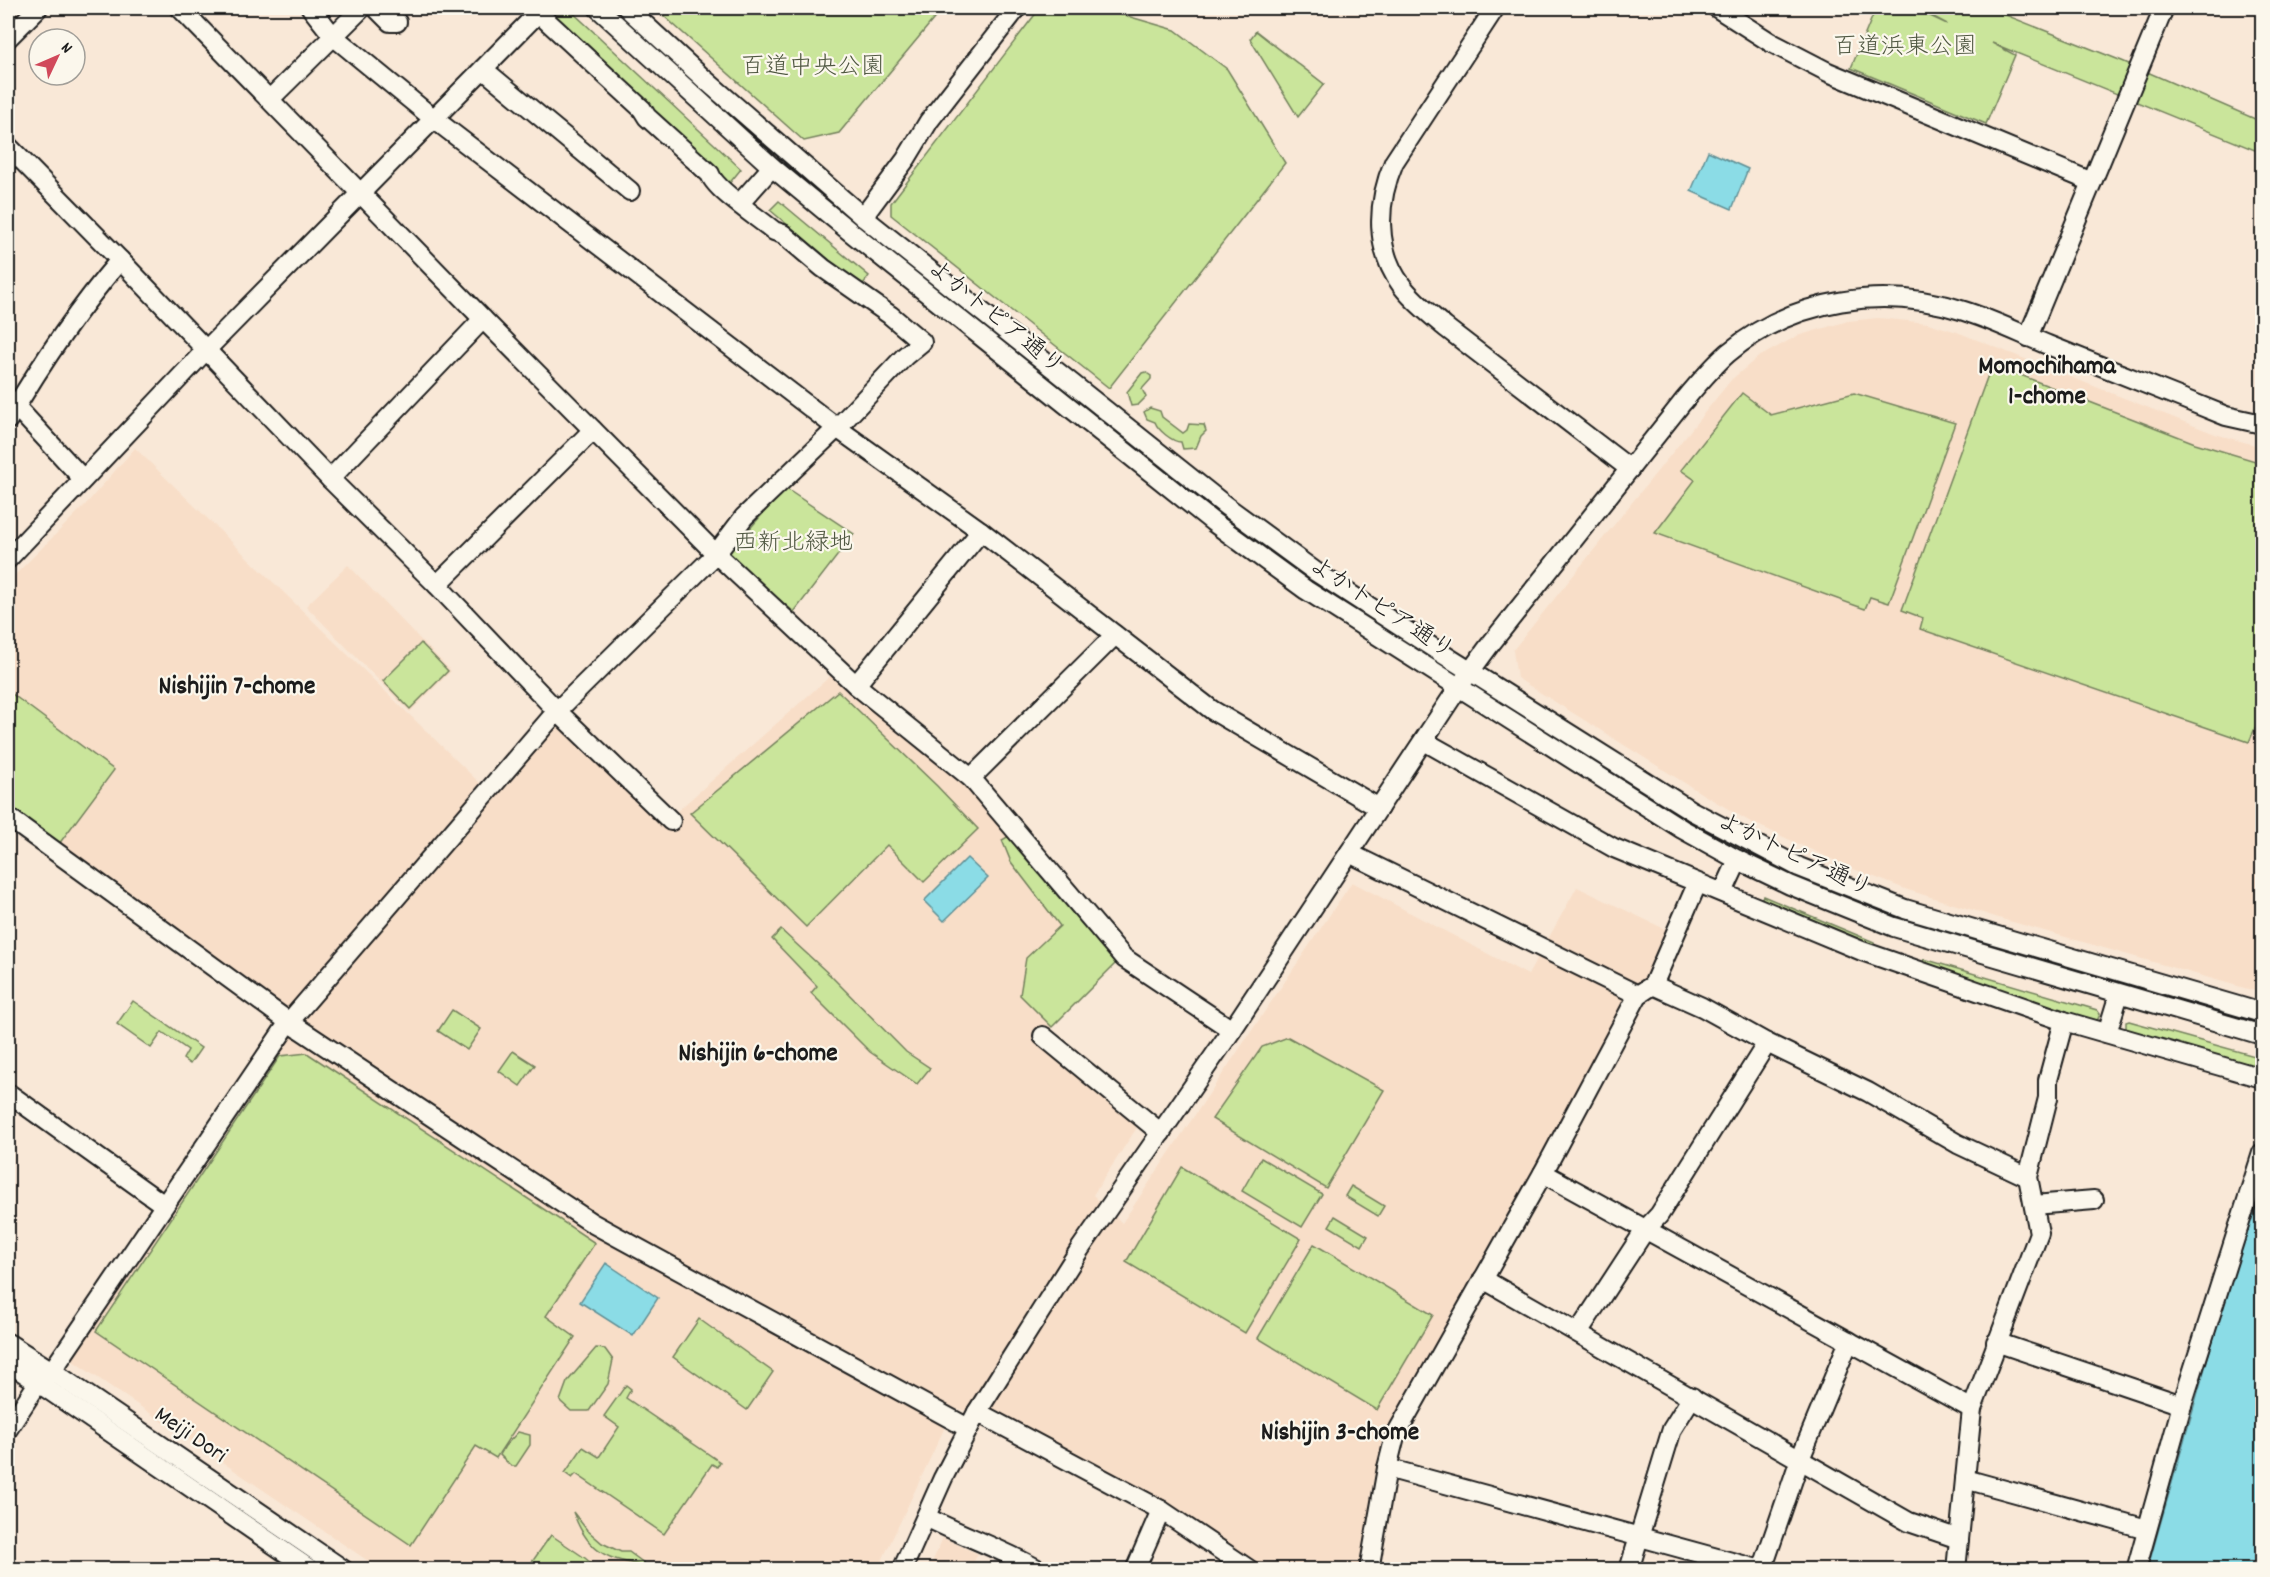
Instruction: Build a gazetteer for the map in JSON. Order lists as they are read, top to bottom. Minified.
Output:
{"streets":{"street":["よかトピア通り","Meiji Dori"]},"districts":["Momochihama 1-chome","Nishijin 7-chome","Nishijin 6-chome","Nishijin 3-chome"],"parks":["百道浜東公園","百道中央公園","西新北緑地"],"north":"top right"}
